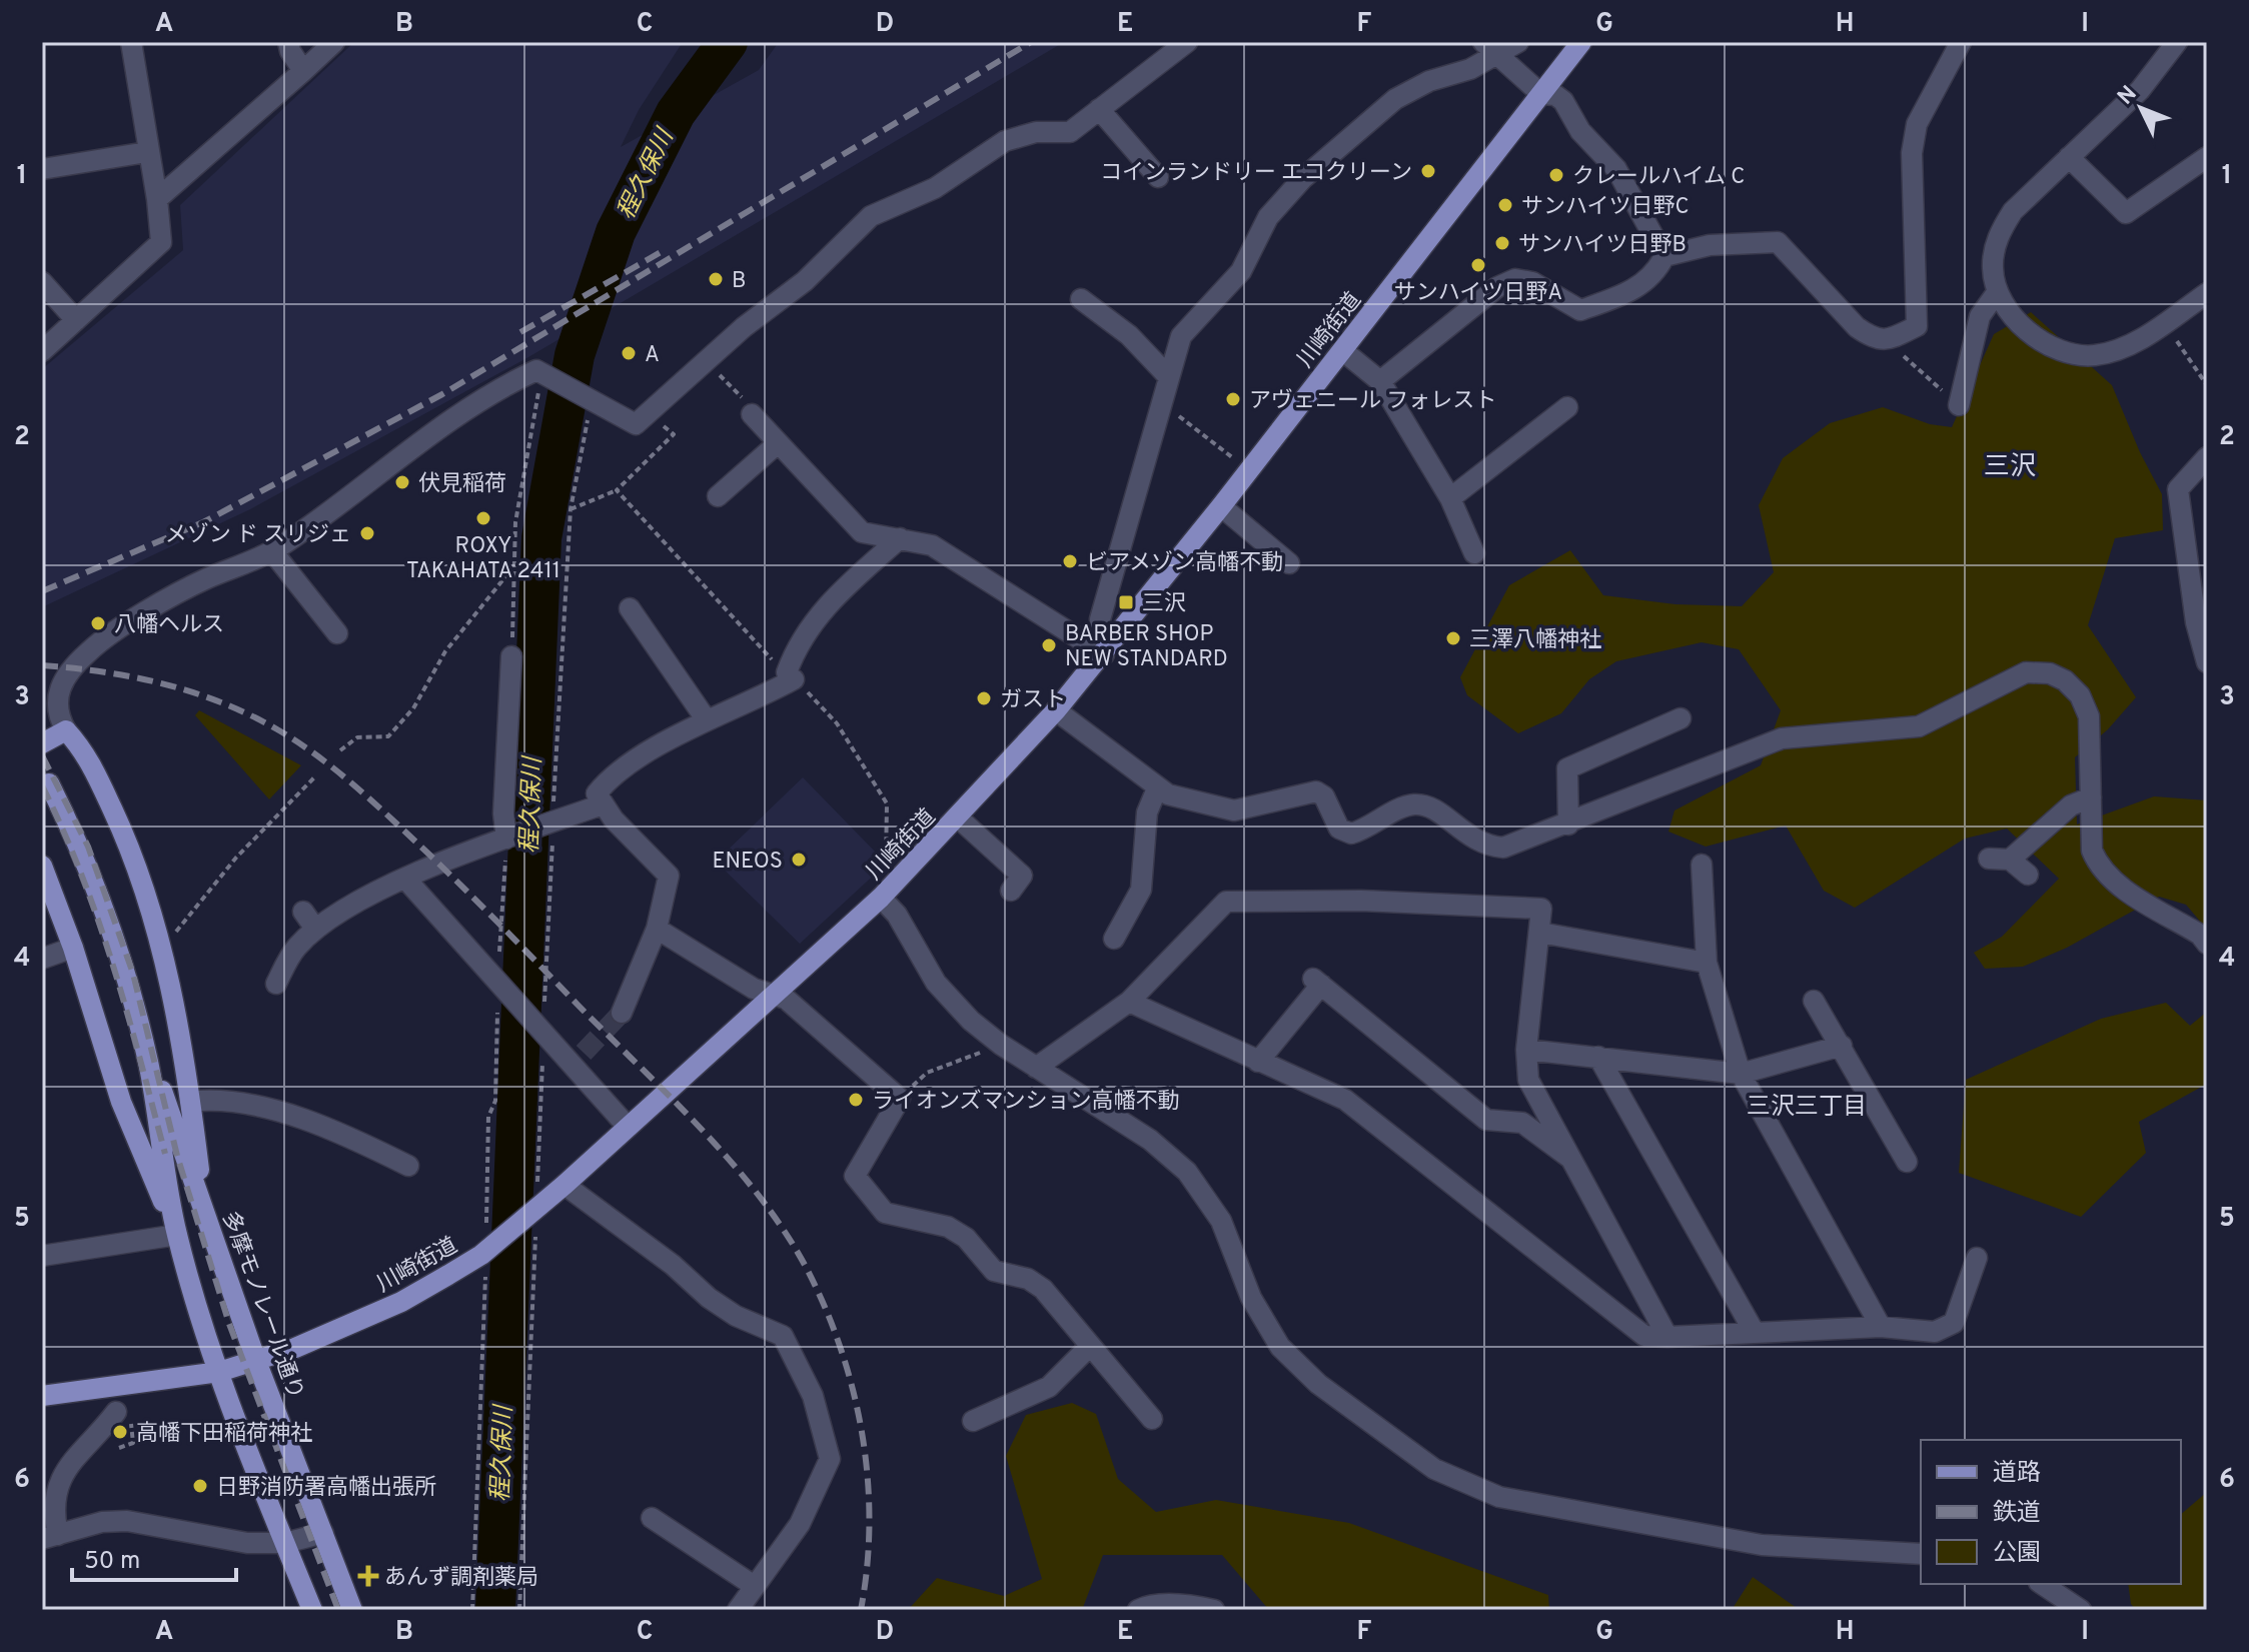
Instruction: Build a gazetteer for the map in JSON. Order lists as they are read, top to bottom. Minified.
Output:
{"streets":{"main road":["川崎街道","多摩モノレール通り"]},"crossings":[["川崎街道","多摩モノレール通り"]],"districts":["三沢","三沢三丁目"],"water":["程久保川"],"places":{"other":["コインランドリー エコクリーン","クレールハイム C","サンハイツ日野C","サンハイツ日野B","サンハイツ日野A","B","A","アヴェニール フォレスト","伏見稲荷","ROXY TAKAHATA 2411","メゾン ド スリジェ","ビアメゾン高幡不動","八幡ヘルス","三澤八幡神社","BARBER SHOP NEW STANDARD","ガスト","ENEOS","ライオンズマンション高幡不動","高幡下田稲荷神社","日野消防署高幡出張所"],"transit":["三沢"],"health":["あんず調剤薬局"]},"legend":["道路","鉄道","公園"],"scale_bar":"50 m","north":"top left","grid":{"columns":["A","B","C","D","E","F","G","H","I"],"rows":["1","2","3","4","5","6"]}}
